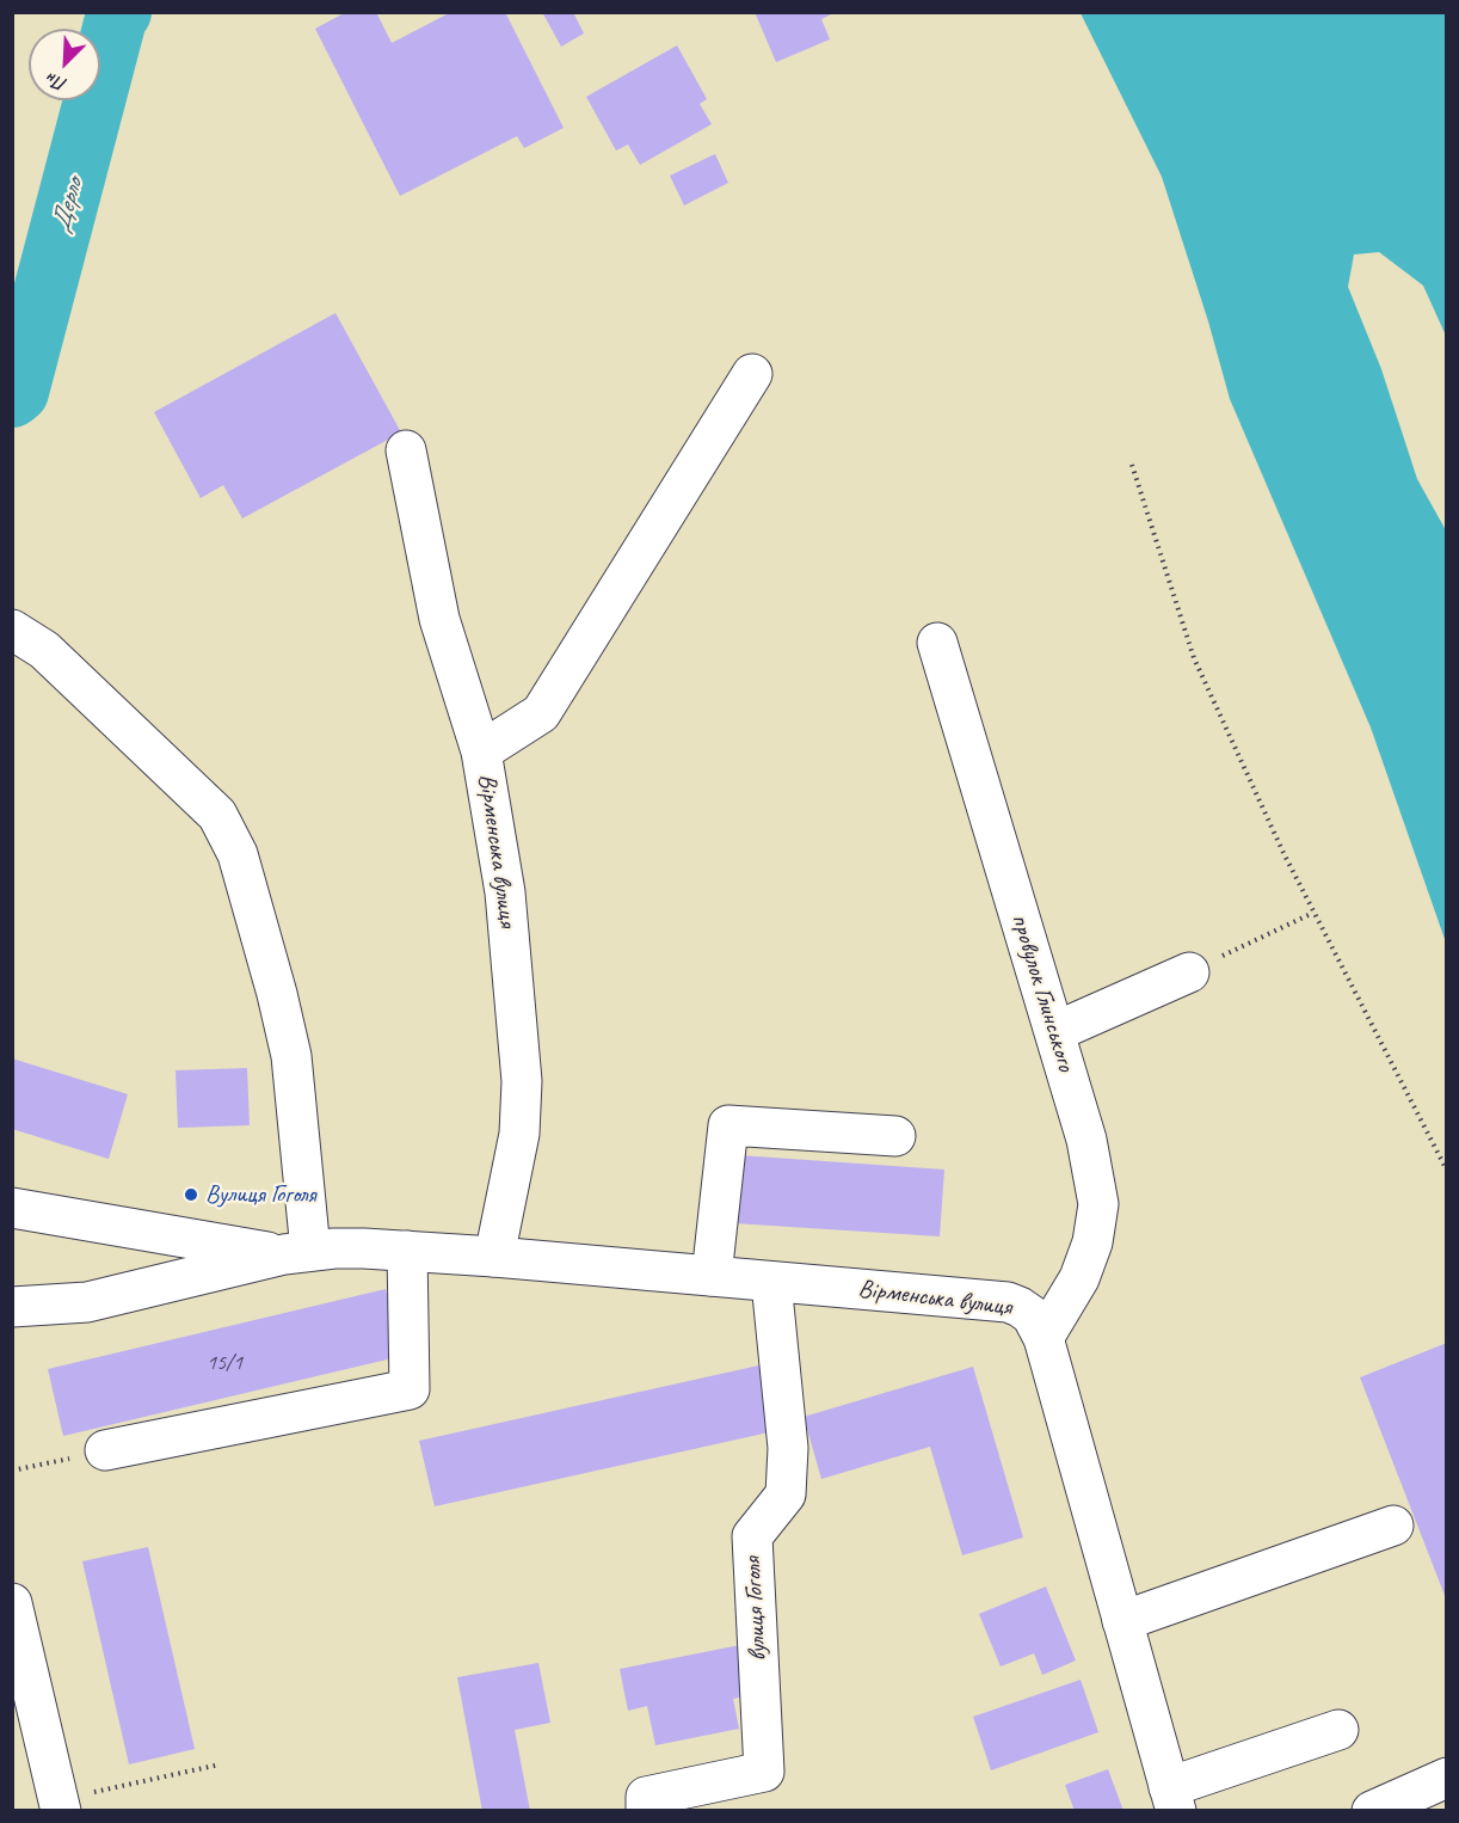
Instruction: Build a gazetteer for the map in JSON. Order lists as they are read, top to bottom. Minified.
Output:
{"streets":{"street":["Вірменська вулиця","провулок Глинського","вулиця Гоголя"]},"crossings":[["Вірменська вулиця","провулок Глинського"],["Вірменська вулиця","вулиця Гоголя"]],"water":["Дерло"],"places":["Вулиця Гоголя"],"house_numbers":["15/1"],"north":"bottom left"}
